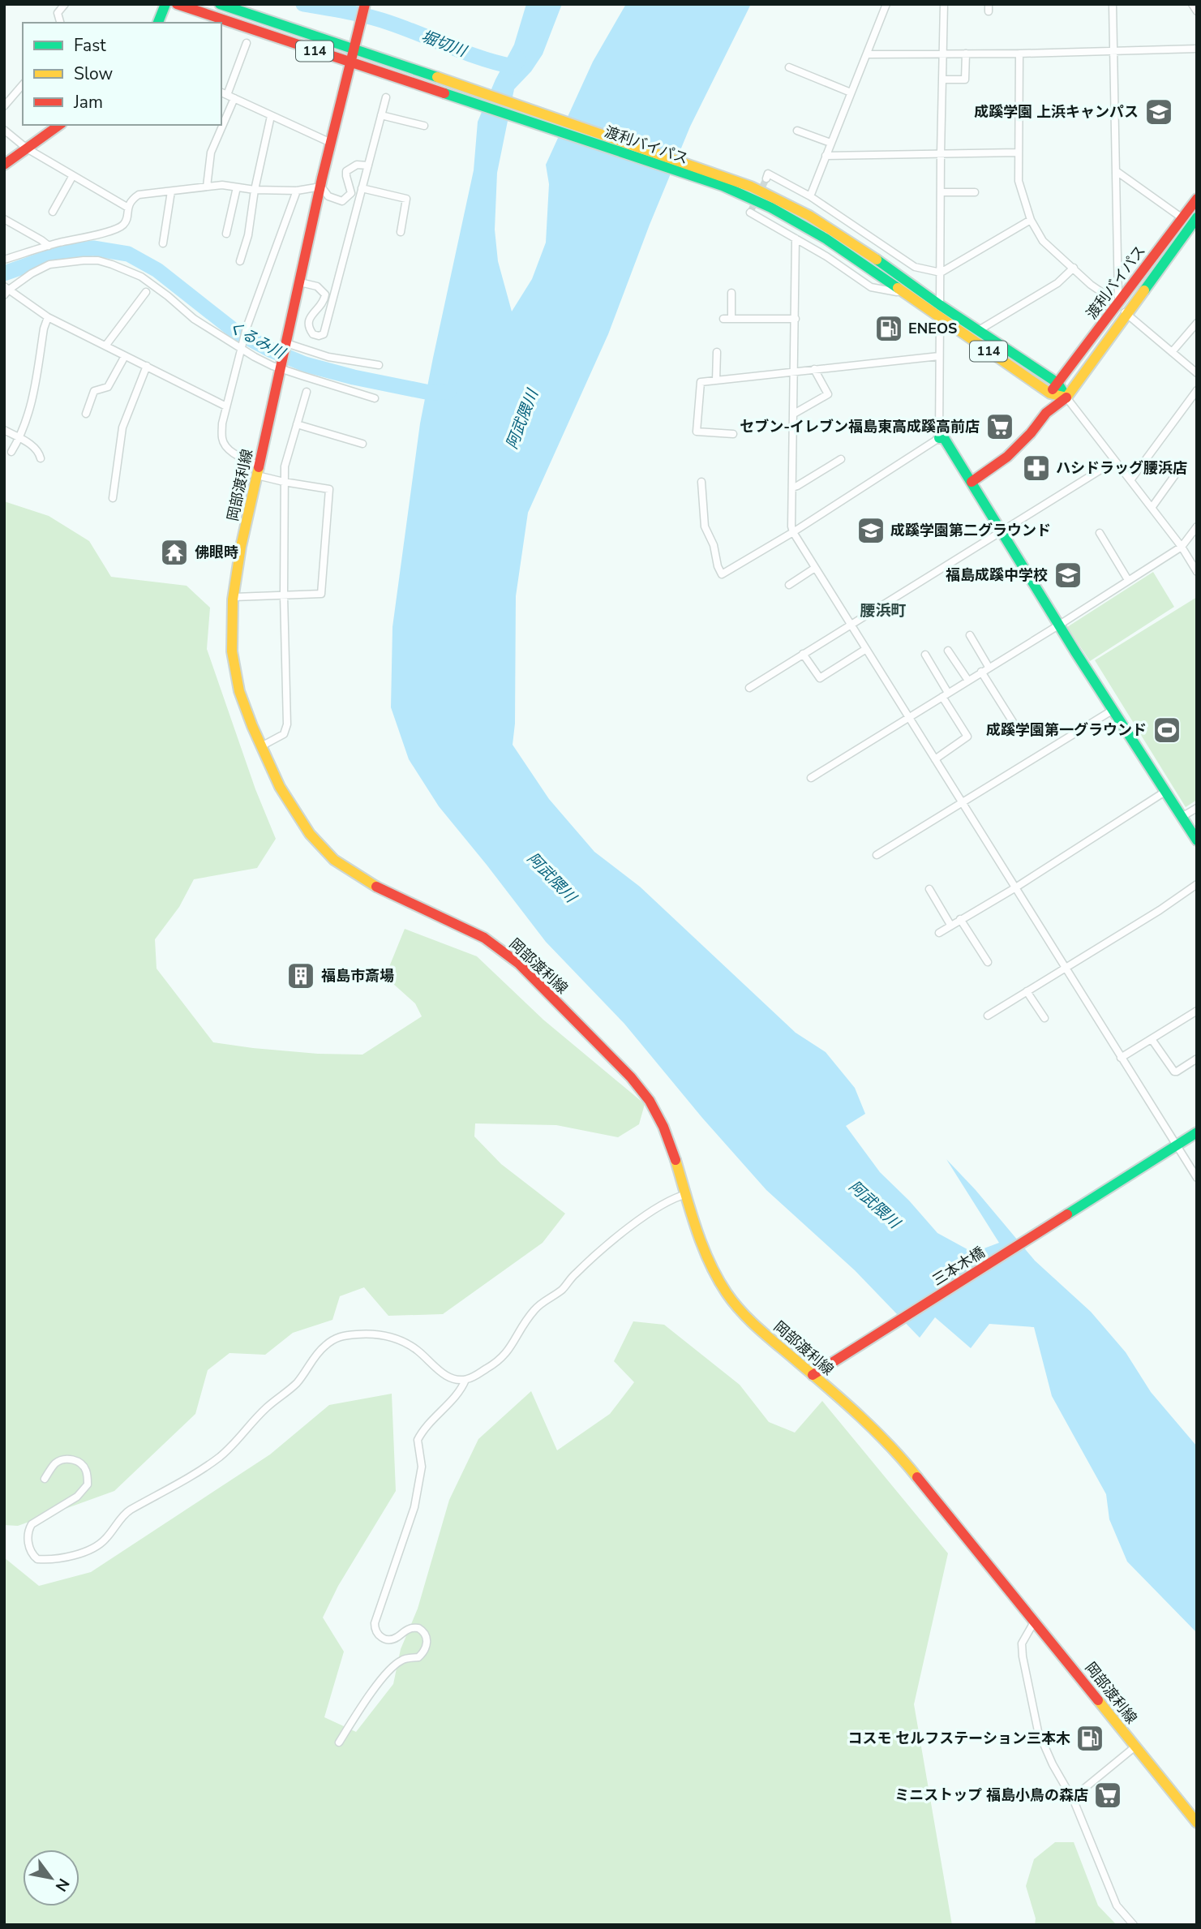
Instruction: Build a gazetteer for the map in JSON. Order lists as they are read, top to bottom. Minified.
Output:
{"streets":{"main road":["114","渡利バイパス","岡部渡利線","三本木橋"]},"crossings":[["渡利バイパス","岡部渡利線"],["岡部渡利線","三本木橋"]],"districts":["腰浜町"],"water":["堀切川","くるみ川","阿武隈川"],"places":{"school or university":["成蹊学園 上浜キャンパス","成蹊学園第二グラウンド","福島成蹊中学校"],"fuel station":["ENEOS","コスモ セルフステーション三本木"],"supermarket":["セブン-イレブン福島東高成蹊高前店","ミニストップ 福島小鳥の森店"],"pharmacy":["ハシドラッグ腰浜店"],"temple":["佛眼時"],"sports":["成蹊学園第一グラウンド"],"building":["福島市斎場"]},"legend":["Fast","Slow","Jam"],"north":"bottom right"}
